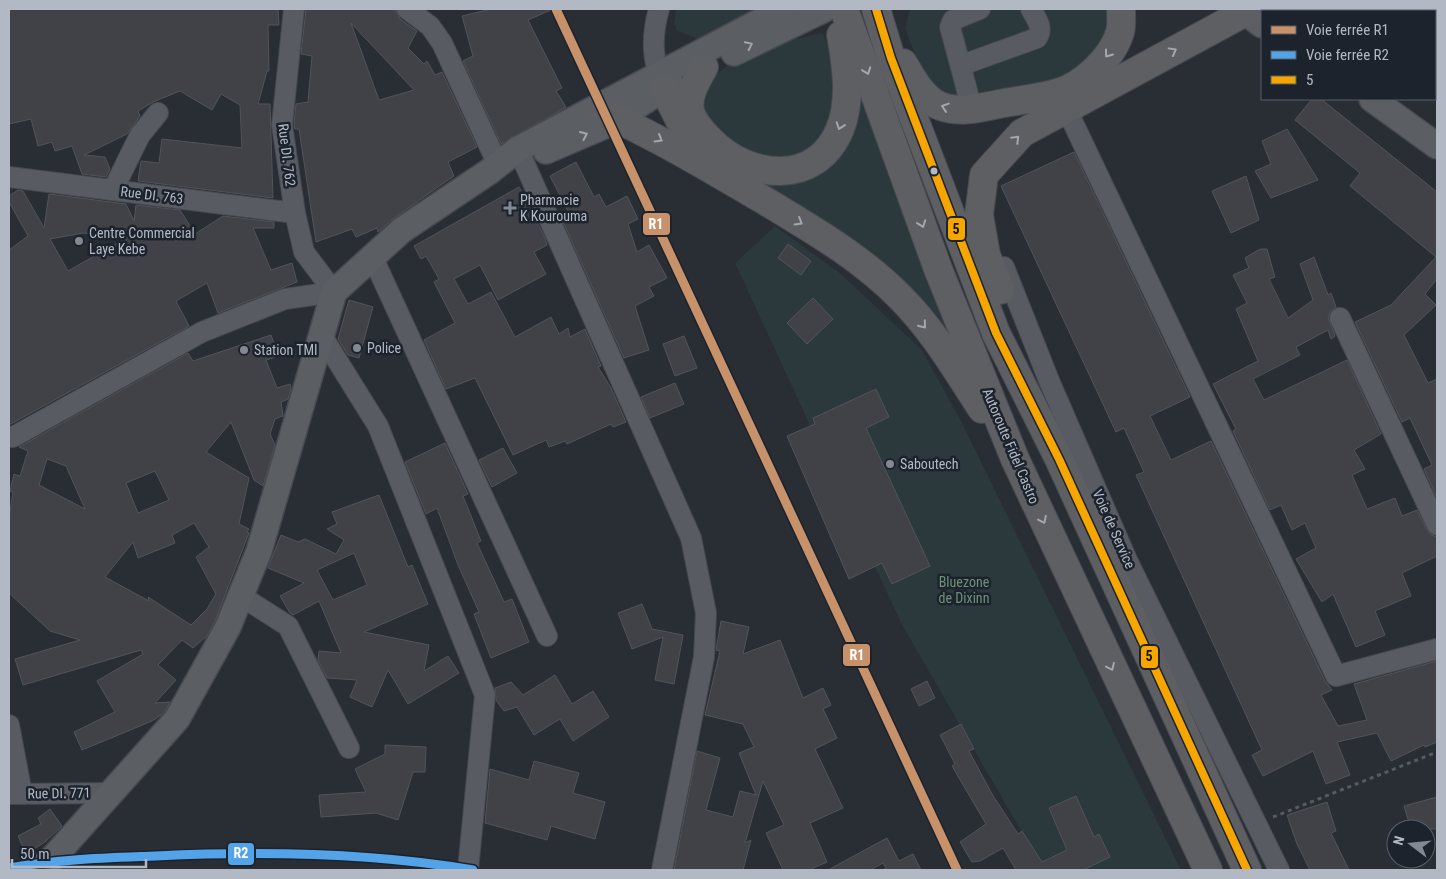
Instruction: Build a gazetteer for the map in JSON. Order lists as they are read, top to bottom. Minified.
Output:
{"streets":{"highway":["Autoroute Fidel Castro"],"street":["Rue DI. 762","Rue DI. 763","Voie de Service","Rue DI. 771"]},"crossings":[["Rue DI. 762","Rue DI. 763"]],"parks":["Bluezone de Dixinn"],"places":{"health":["Pharmacie K Kourouma"],"other":["Centre Commercial Laye Kebe","Police","Station TMI","Saboutech"]},"lines":["rail line R1","transit line 5","rail line R2"],"legend":["Voie ferrée R1","Voie ferrée R2","5"],"scale_bar":"50 m","north":"left"}
